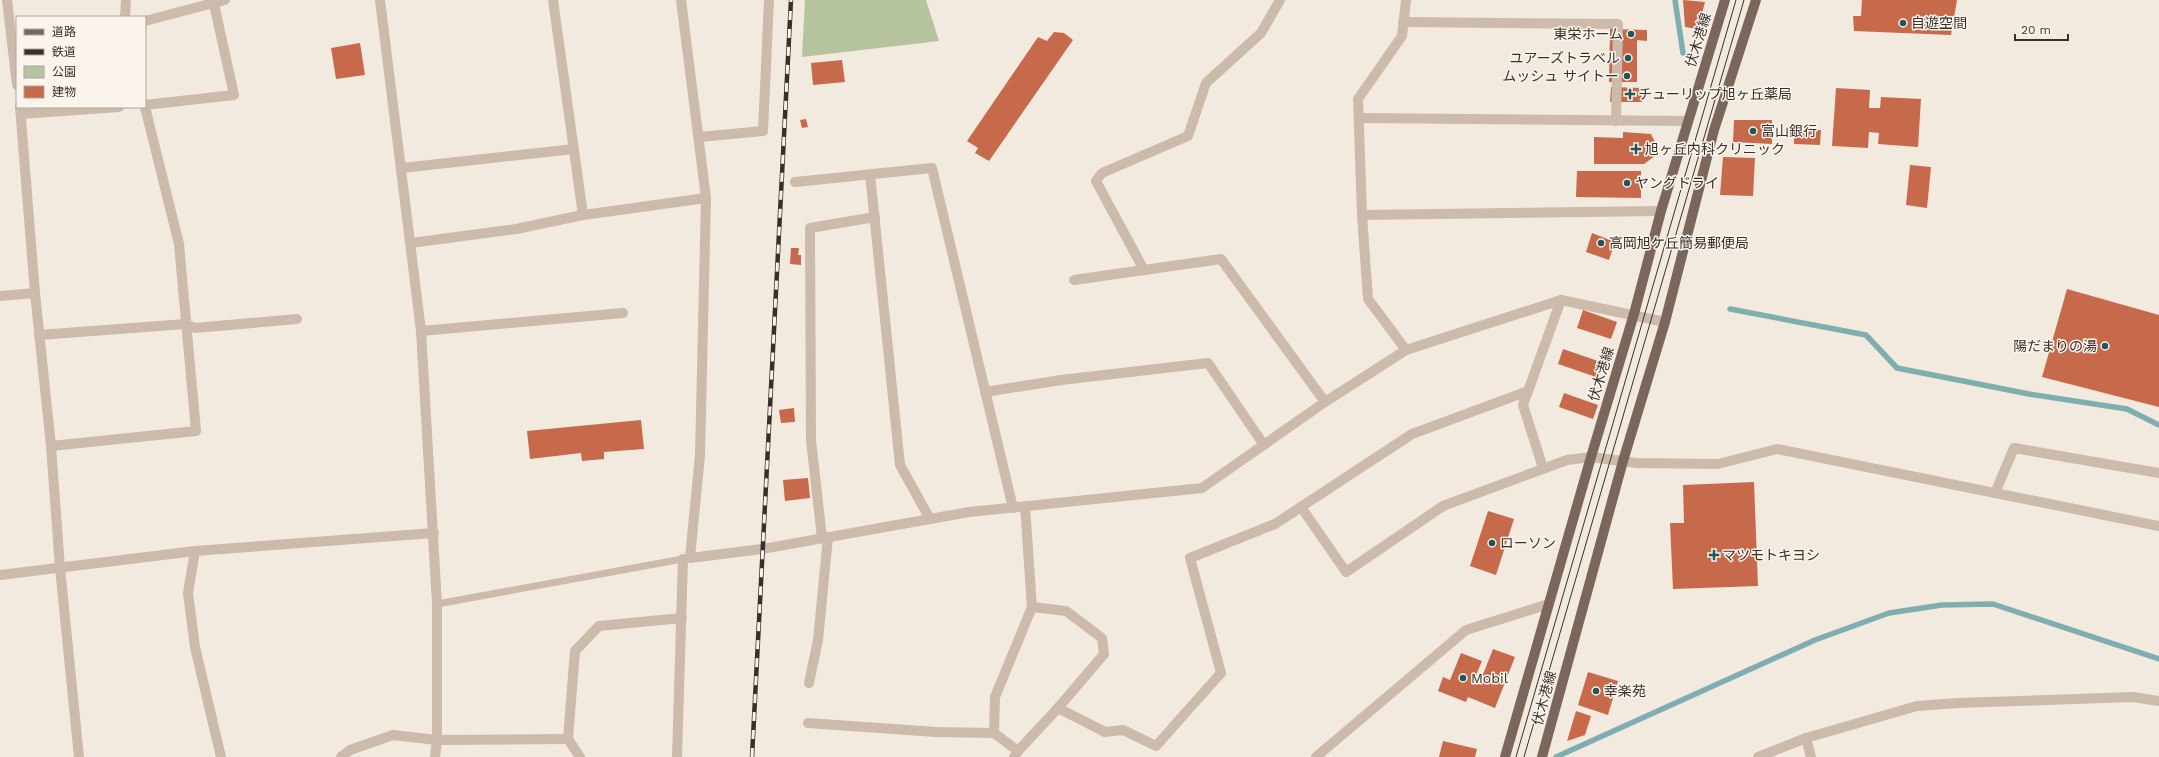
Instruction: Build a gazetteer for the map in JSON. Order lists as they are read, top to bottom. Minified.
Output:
{"streets":{"main road":["伏木港線"]},"places":{"other":["自遊空間","東栄ホーム","ユアーズトラベル","ムッシュ サイトー","富山銀行","ヤングドライ","高岡旭ケ丘簡易郵便局","陽だまりの湯","ローソン","Mobil","幸楽苑"],"health":["チューリップ旭ヶ丘薬局","旭ヶ丘内科クリニック","マツモトキヨシ"]},"legend":["道路","鉄道","公園","建物"],"scale_bar":"20 m"}
